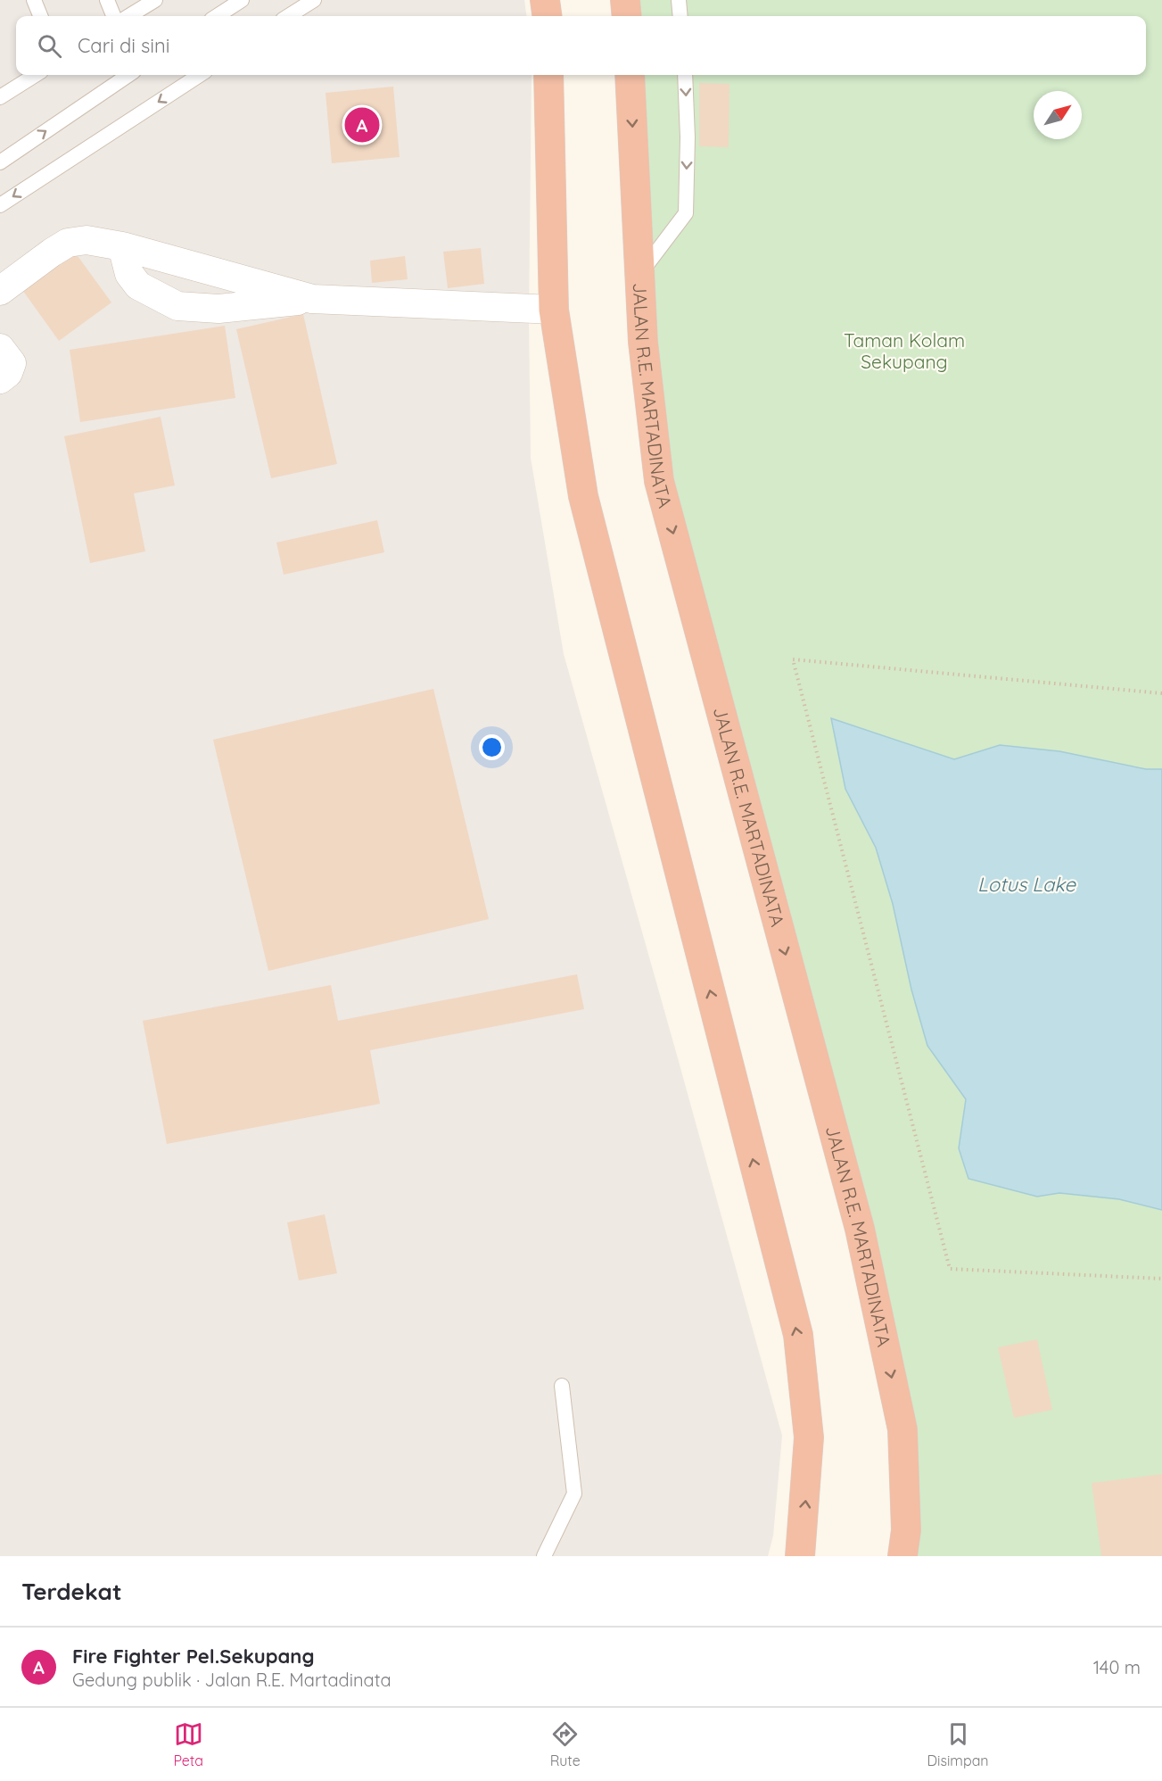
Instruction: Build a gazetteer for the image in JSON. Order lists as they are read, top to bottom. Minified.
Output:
{"streets":{"highway":["JALAN R.E. MARTADINATA"]},"water":["Lotus Lake"],"parks":["Taman Kolam Sekupang"],"north":"top right","page":{"search":"Cari di sini","pins":"A","heading":"Terdekat","list":[{"mark":"A","name":"Fire Fighter Pel.Sekupang","note":"Gedung publik · Jalan R.E. Martadinata","value":"140 m"}],"nav":["Peta","Rute","Disimpan"]}}
